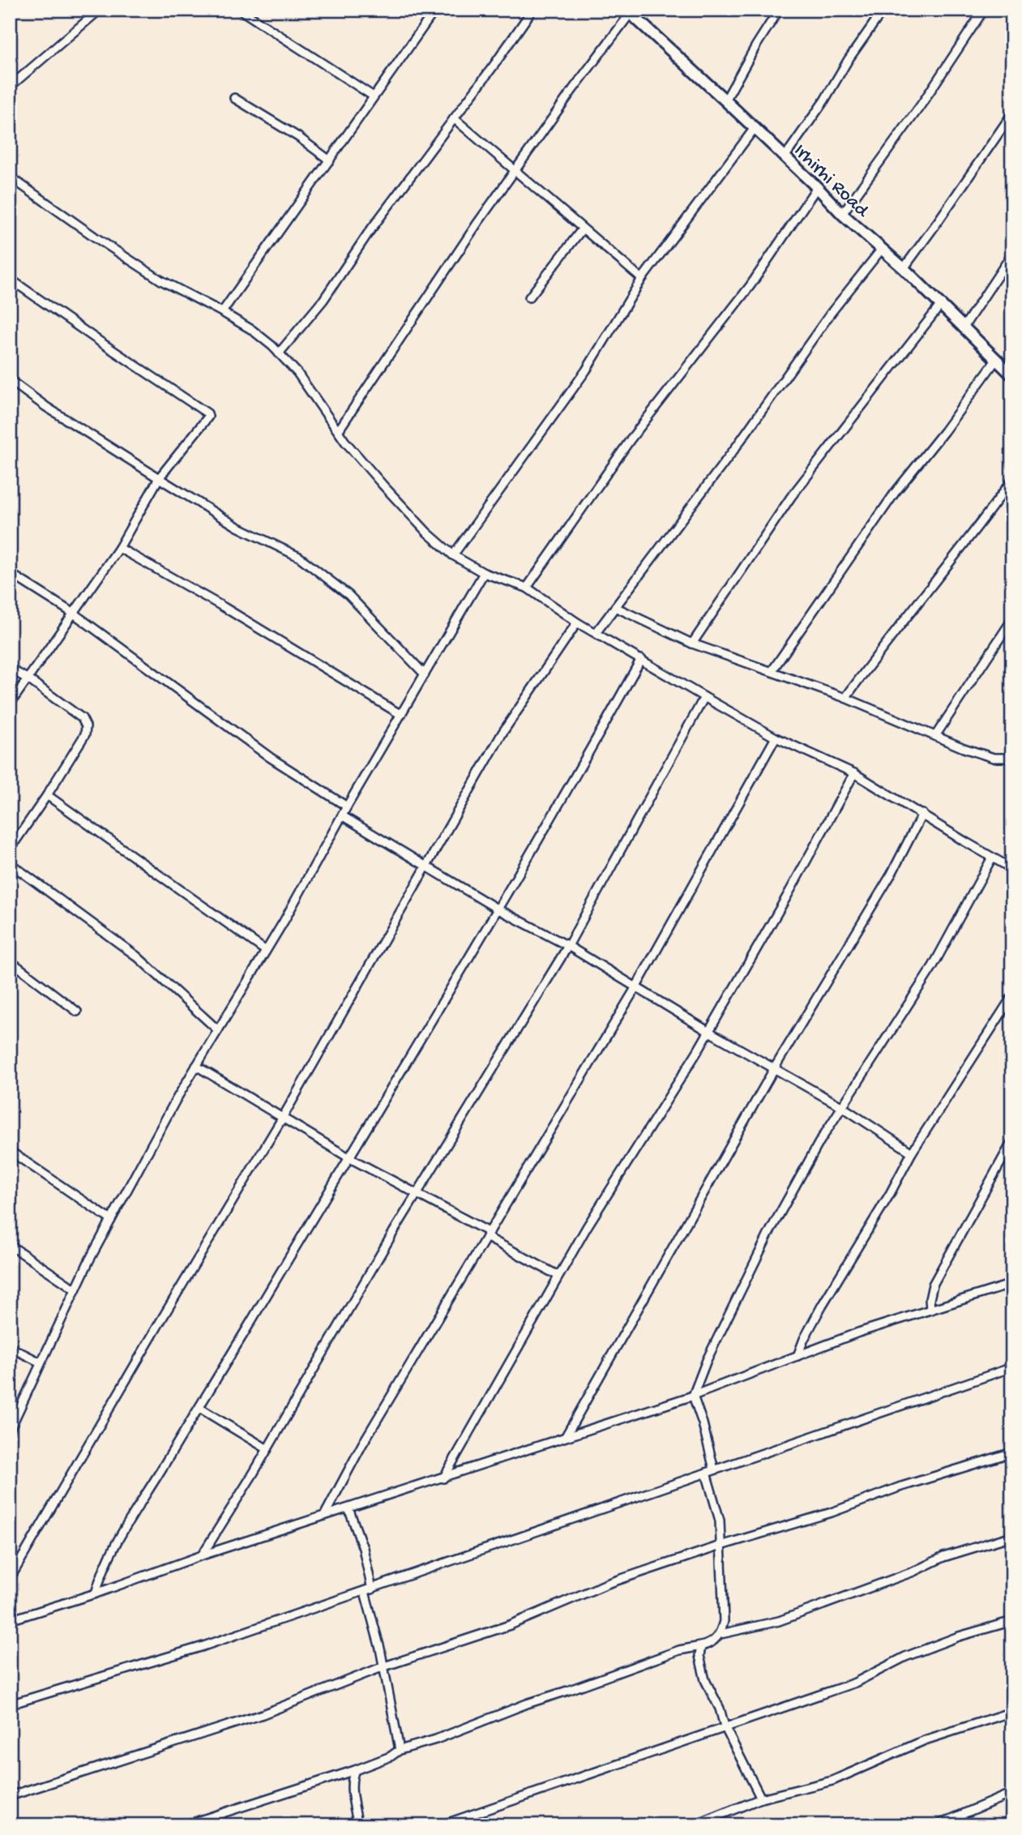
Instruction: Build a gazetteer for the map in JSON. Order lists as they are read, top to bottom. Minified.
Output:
{"streets":{"street":["Irhirhi Road"]}}
